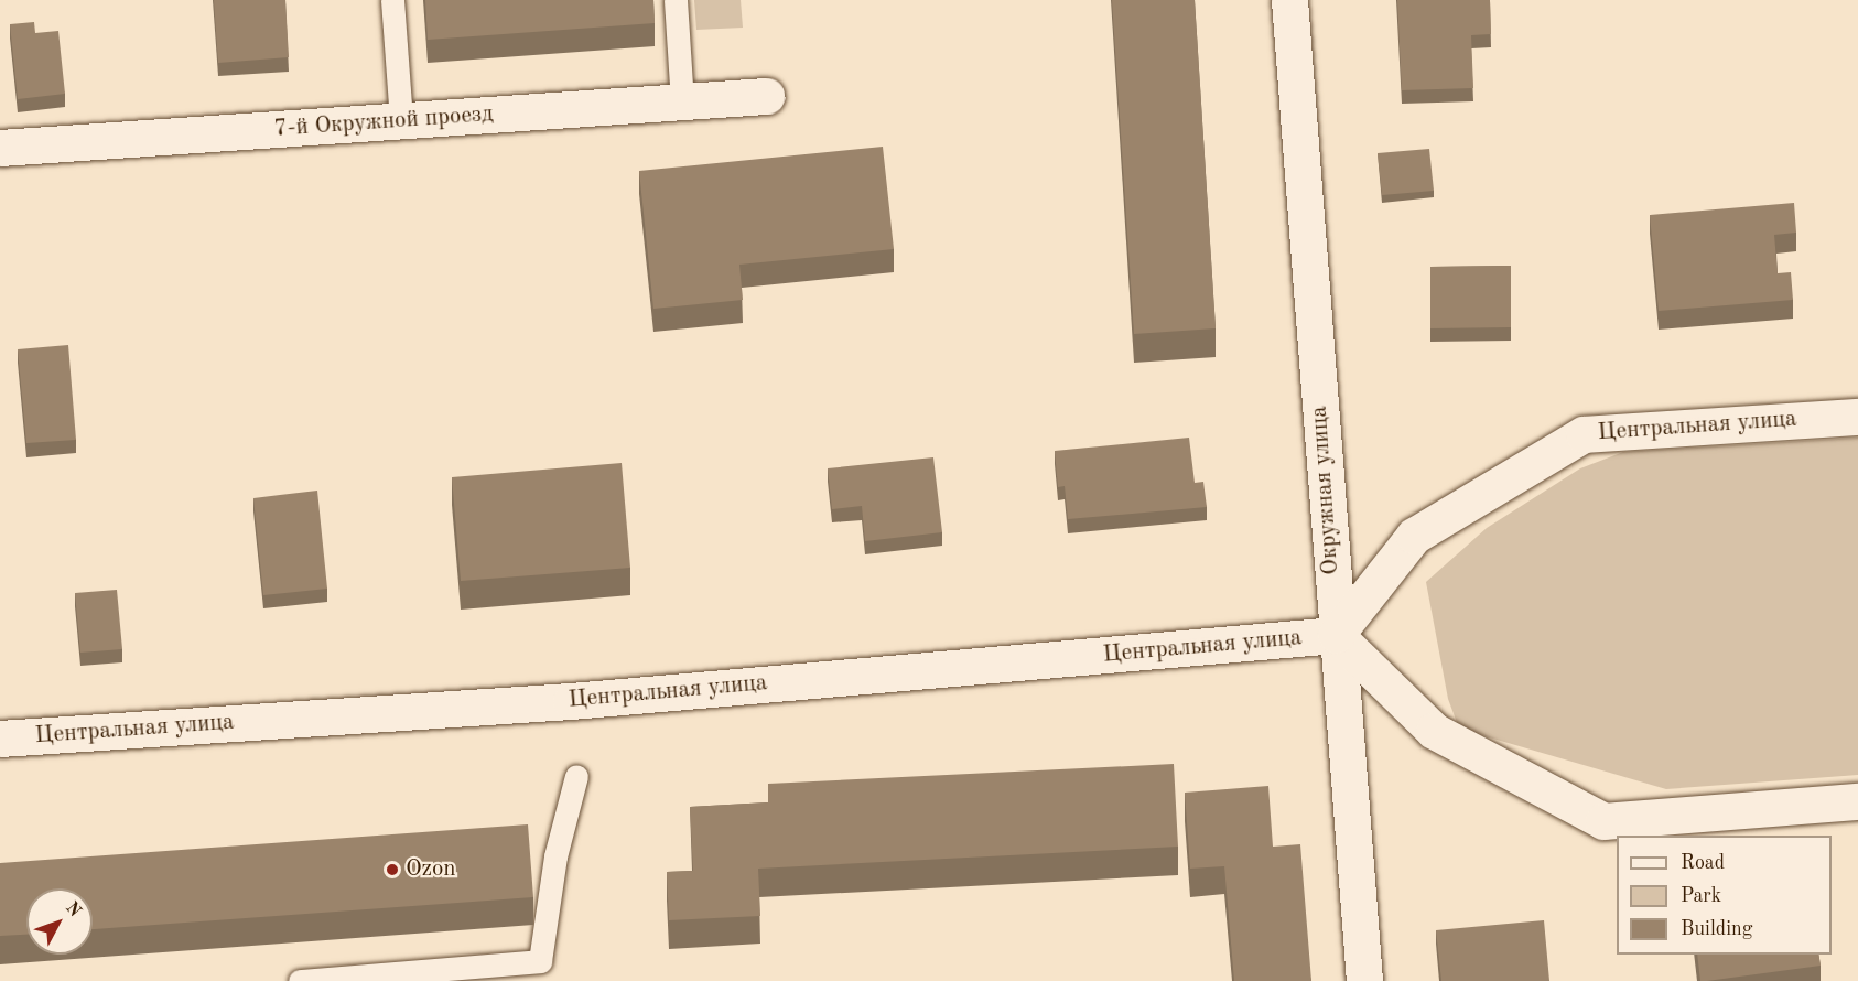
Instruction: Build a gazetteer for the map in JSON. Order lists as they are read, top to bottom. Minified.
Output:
{"streets":{"street":["7-й Окружной проезд","Центральная улица","Окружная улица"]},"crossings":[["Центральная улица","Окружная улица"]],"places":["Ozon"],"legend":["Road","Park","Building"],"north":"top right"}
